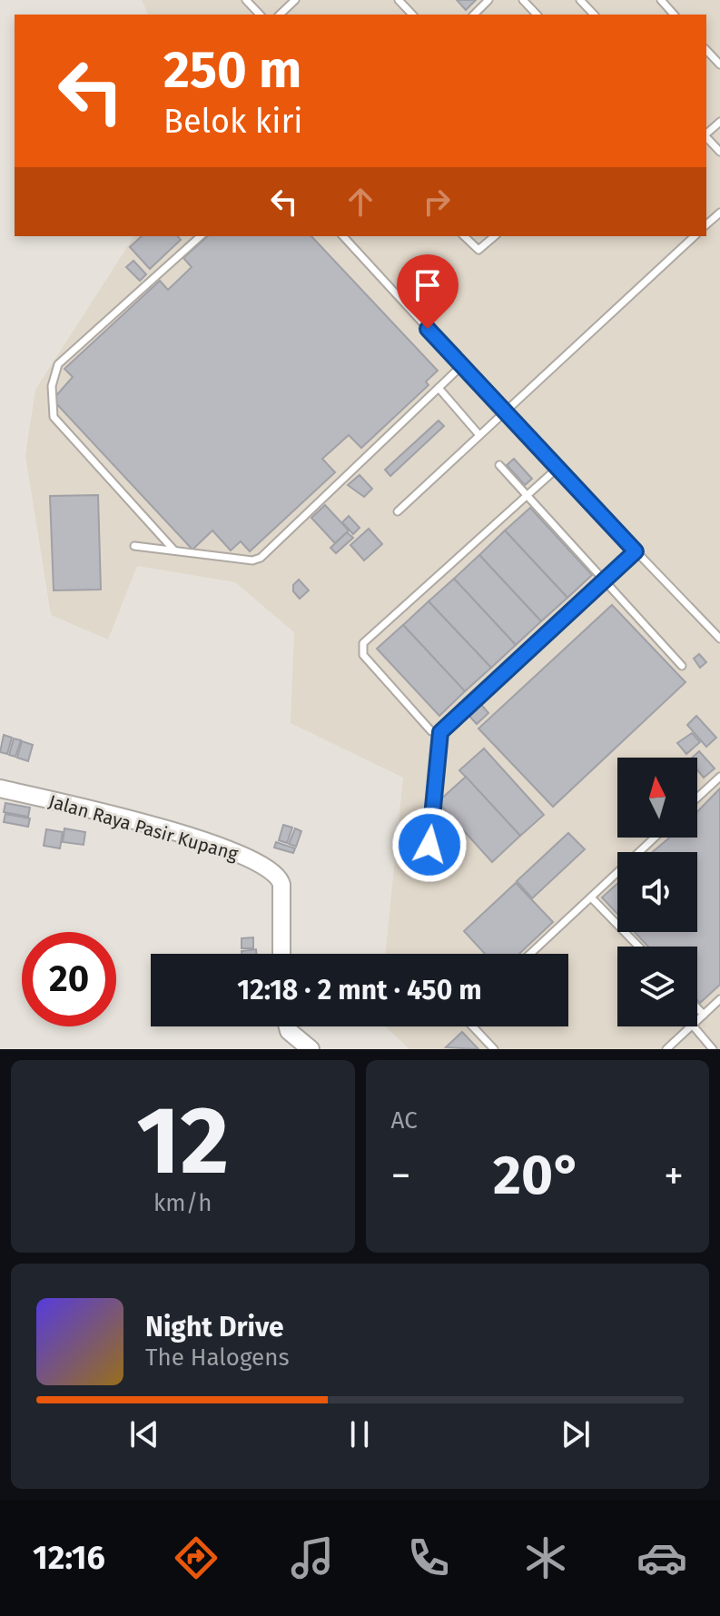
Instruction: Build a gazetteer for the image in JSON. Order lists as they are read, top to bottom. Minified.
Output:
{"streets":{"street":["Jalan Raya Pasir Kupang"]},"north":"top","page":{"turn":["250 m","Belok kiri"],"limit":"20","trip":"12:18 · 2 mnt · 450 m","tile":[["12","km/h"],"AC"],"heat":["−","20°","+"],"song":["Night Drive","The Halogens"],"tabs":"12:16"}}
